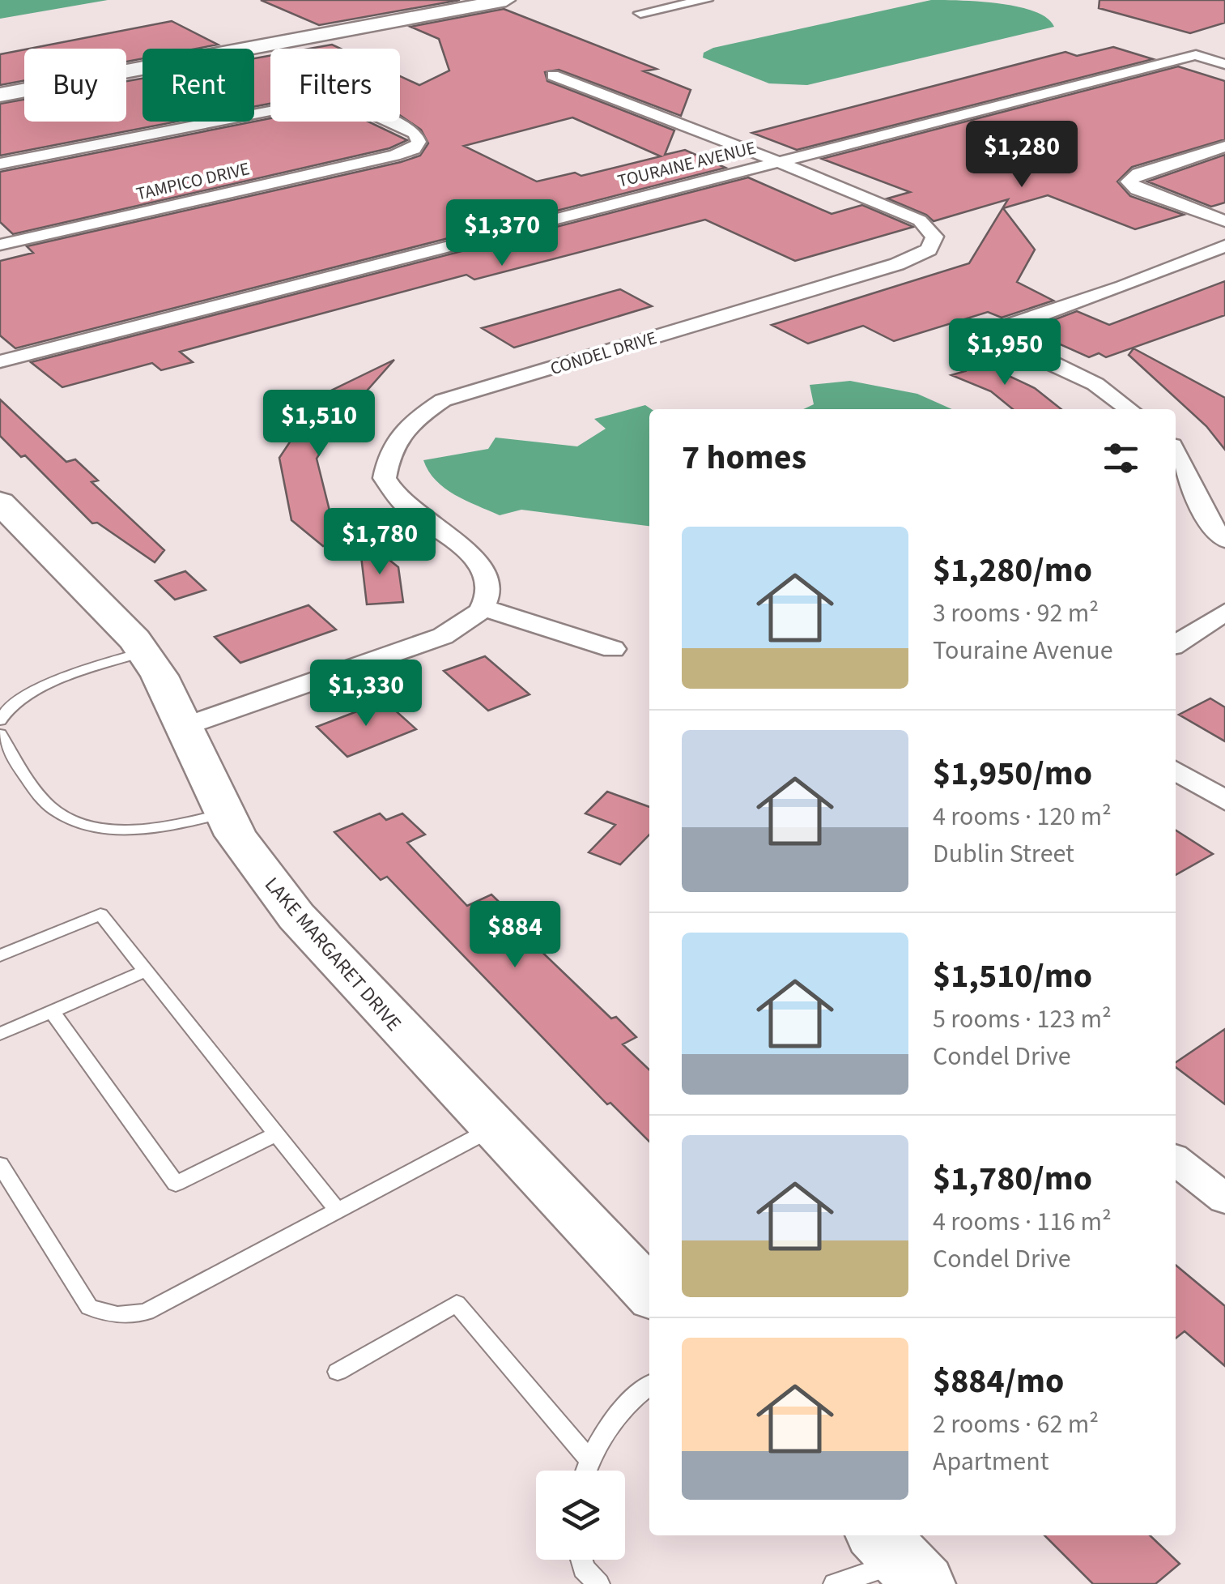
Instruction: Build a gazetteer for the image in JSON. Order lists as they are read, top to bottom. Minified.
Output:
{"streets":{"street":["TOURAINE AVENUE","TAMPICO DRIVE","CONDEL DRIVE","LAKE MARGARET DRIVE"]},"crossings":[["TOURAINE AVENUE","CONDEL DRIVE"]],"page":{"chip":["Buy","Rent","Filters"],"price":["$1,280","$1,370","$1,950","$1,510","$1,780","$1,330","$884"],"heading":"7 homes","list":[{"name":"$1,280/mo","note":"3 rooms · 92 m² · Touraine Avenue"},{"name":"$1,950/mo","note":"4 rooms · 120 m² · Dublin Street"},{"name":"$1,510/mo","note":"5 rooms · 123 m² · Condel Drive"},{"name":"$1,780/mo","note":"4 rooms · 116 m² · Condel Drive"},{"name":"$884/mo","note":"2 rooms · 62 m² · Apartment"}]}}
